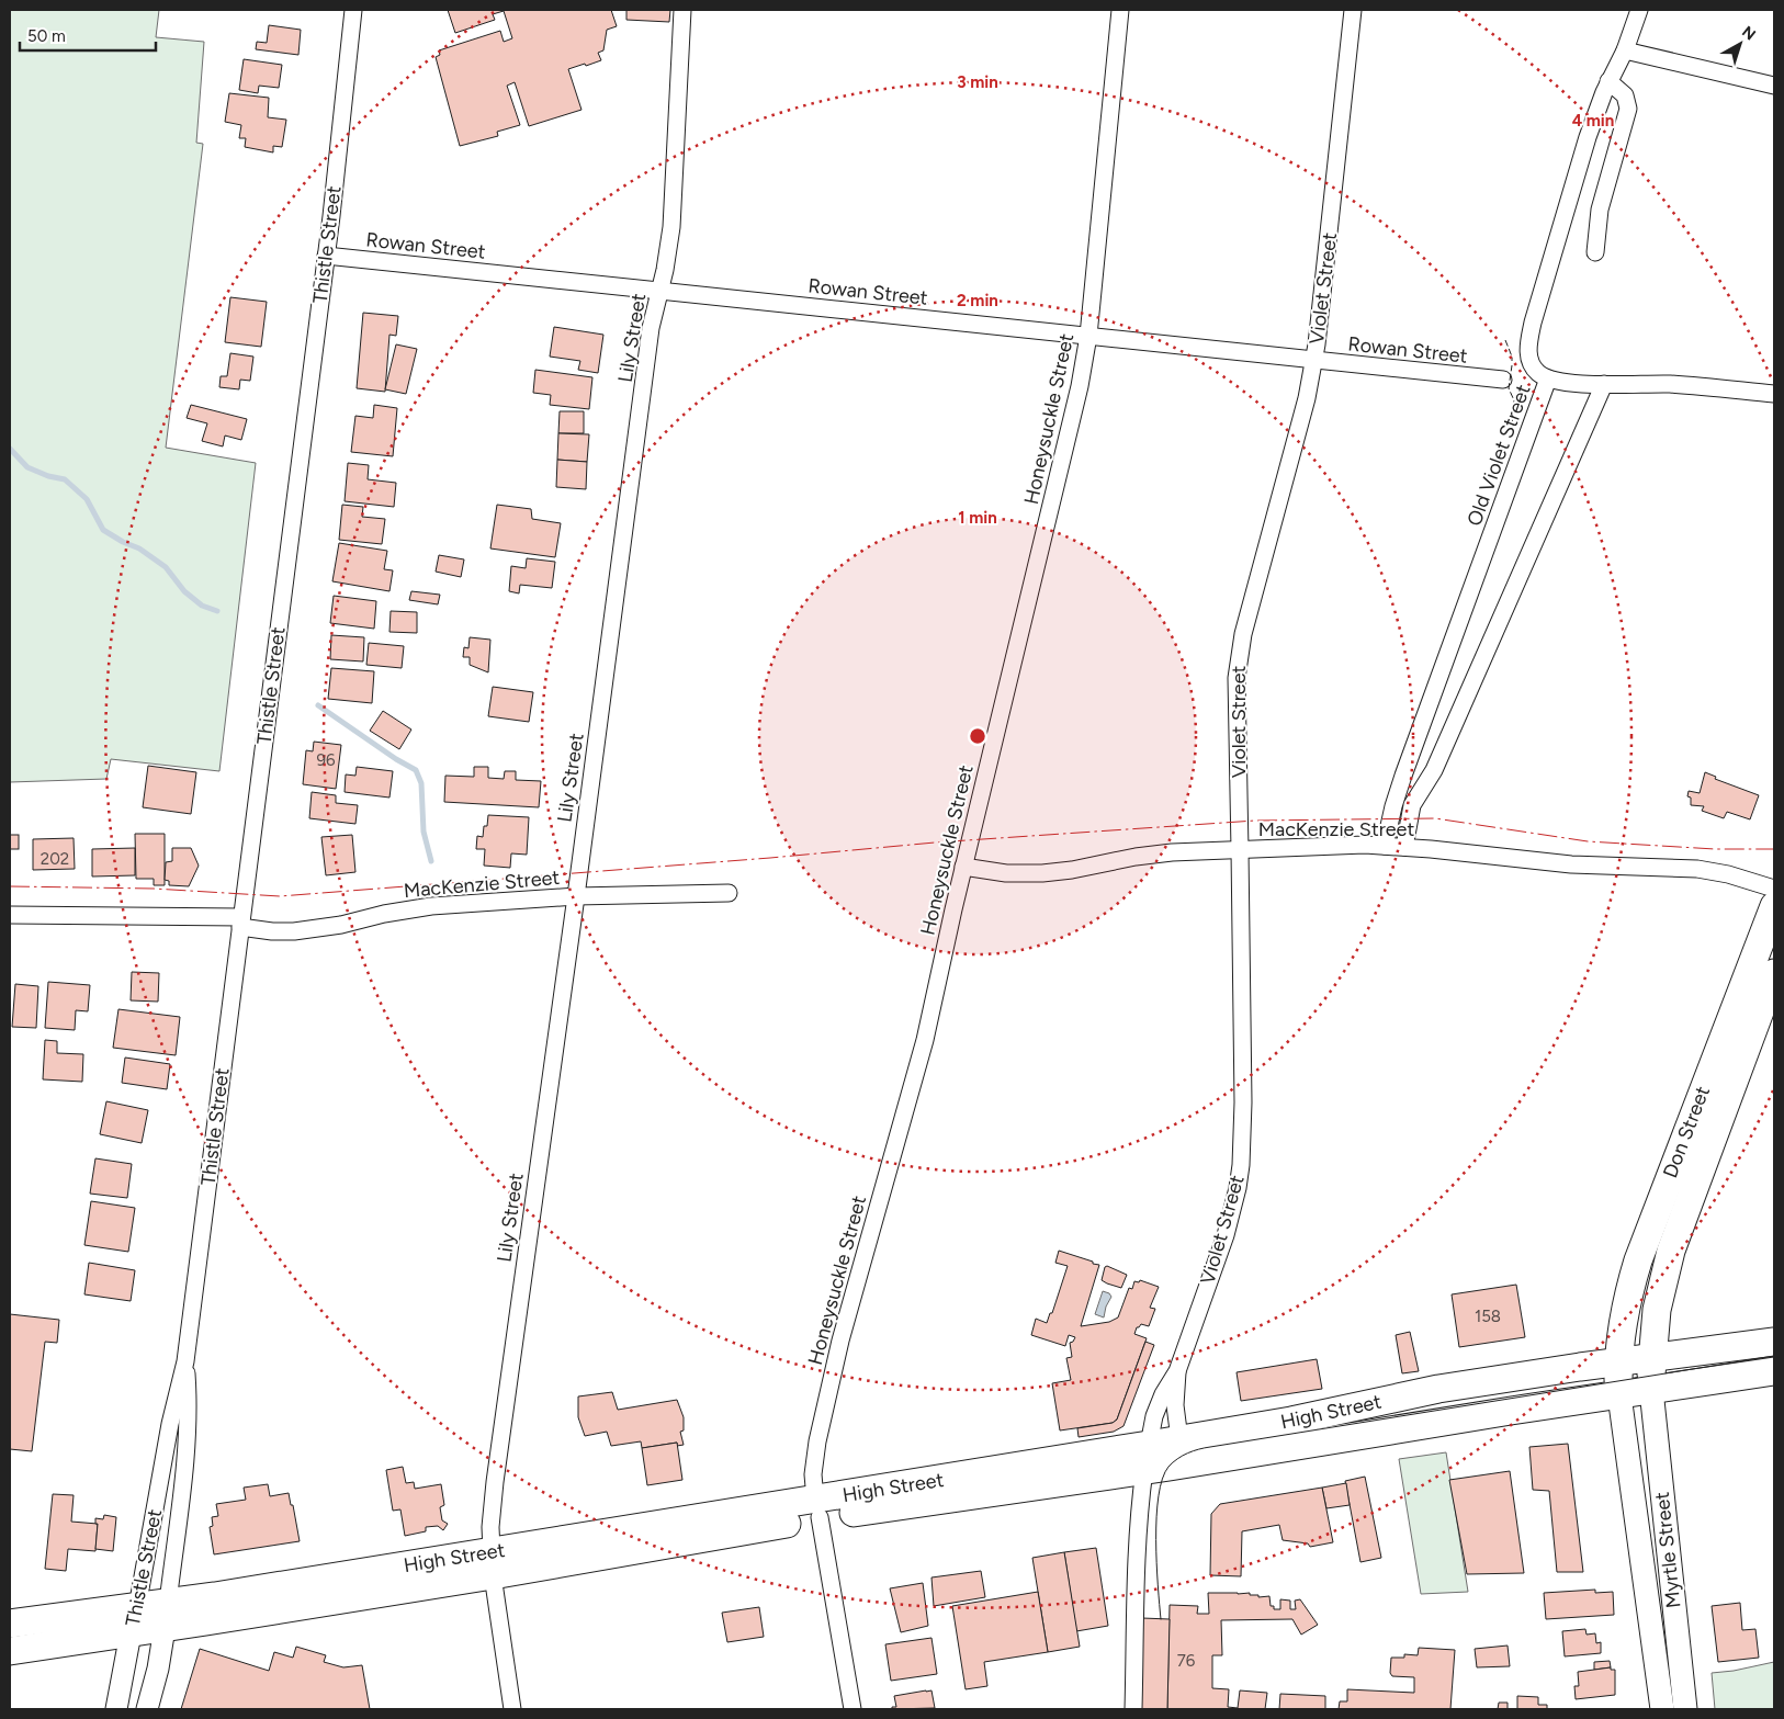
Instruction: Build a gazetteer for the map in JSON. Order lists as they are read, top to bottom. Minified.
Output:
{"streets":{"highway":["Thistle Street","Don Street","High Street"],"main road":["Myrtle Street"],"street":["Rowan Street","Violet Street","Lily Street","Honeysuckle Street","Old Violet Street","MacKenzie Street"]},"crossings":[["Thistle Street","Rowan Street"],["Thistle Street","MacKenzie Street"],["Thistle Street","High Street"],["Rowan Street","Violet Street"],["Rowan Street","Lily Street"],["Rowan Street","Honeysuckle Street"],["Violet Street","MacKenzie Street"],["Violet Street","High Street"],["Lily Street","MacKenzie Street"],["Lily Street","High Street"],["Honeysuckle Street","MacKenzie Street"],["Honeysuckle Street","High Street"],["Old Violet Street","MacKenzie Street"],["Don Street","High Street"],["Don Street","Myrtle Street"],["High Street","Myrtle Street"]],"house_numbers":["96","202","158","76"],"scale_bar":"50 m","north":"top right","rings":["3 min","4 min","2 min","1 min"]}
